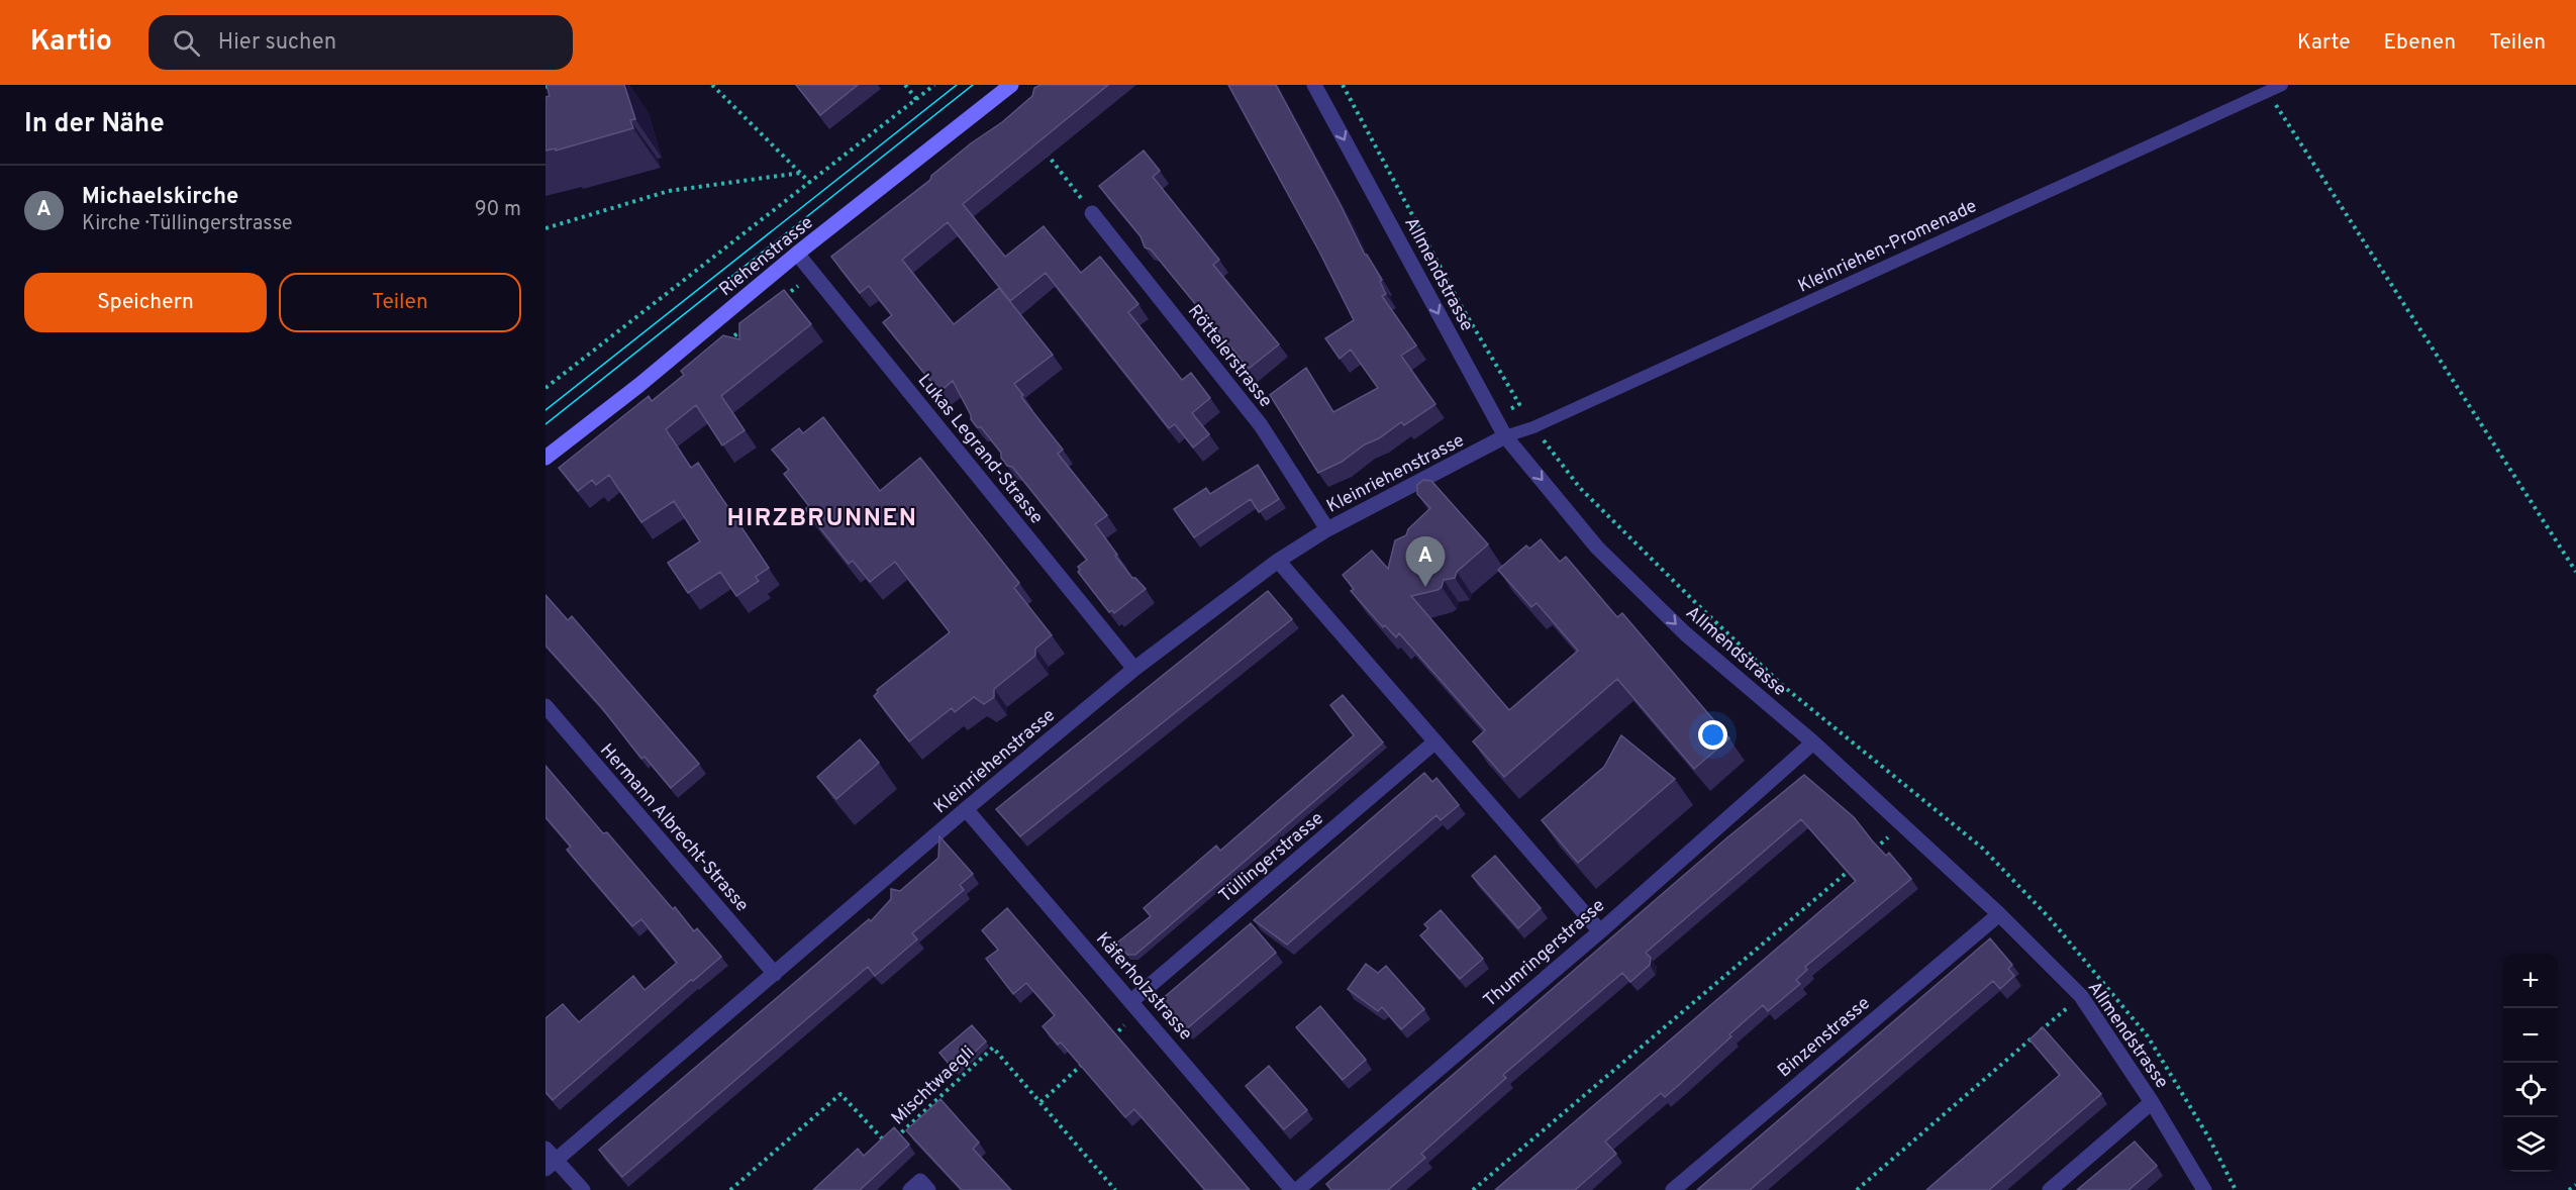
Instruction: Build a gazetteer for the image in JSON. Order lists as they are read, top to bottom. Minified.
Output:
{"streets":{"main road":["Riehenstrasse"],"street":["Allmendstrasse","Röttelerstrasse","Lukas Legrand-Strasse","Kleinriehenstrasse","Hermann Albrecht-Strasse","Tüllingerstrasse","Thumringerstrasse","Käferholzstrasse","Binzenstrasse"],"lane":["Kleinriehen-Promenade"],"path":["Mischtwaegli"]},"crossings":[["Kleinriehen-Promenade","Allmendstrasse"],["Kleinriehen-Promenade","Kleinriehenstrasse"],["Riehenstrasse","Lukas Legrand-Strasse"],["Allmendstrasse","Kleinriehenstrasse"],["Allmendstrasse","Thumringerstrasse"],["Allmendstrasse","Binzenstrasse"],["Röttelerstrasse","Kleinriehenstrasse"],["Lukas Legrand-Strasse","Kleinriehenstrasse"],["Kleinriehenstrasse","Hermann Albrecht-Strasse"],["Kleinriehenstrasse","Käferholzstrasse"],["Tüllingerstrasse","Käferholzstrasse"],["Thumringerstrasse","Käferholzstrasse"]],"one_way":["Allmendstrasse"],"districts":["HIRZBRUNNEN"],"page":{"header":"Kartio","search":"Hier suchen","nav":["Karte","Ebenen","Teilen"],"heading":"In der Nähe","list":[{"mark":"A","name":"Michaelskirche","note":"Kirche · Tüllingerstrasse","value":"90 m"}],"buttons":["Speichern","Teilen"],"pins":"A","map_buttons":["+","−"]}}
